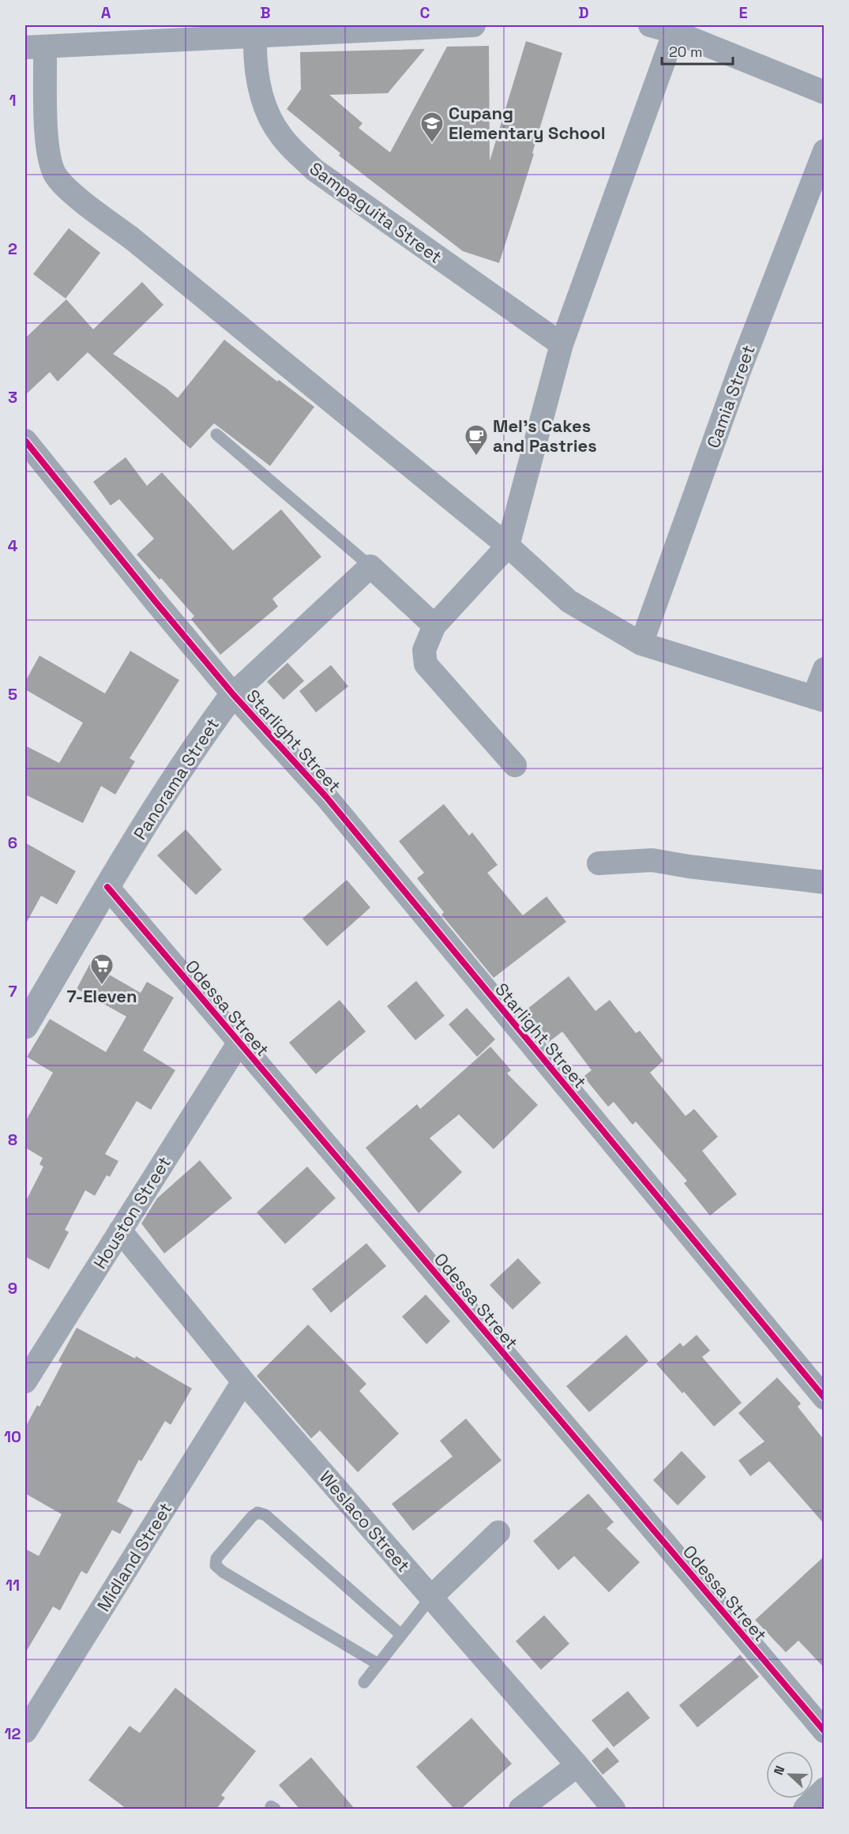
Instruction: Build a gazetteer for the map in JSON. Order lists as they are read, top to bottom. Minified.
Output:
{"streets":{"street":["Sampaguita Street","Camia Street","Starlight Street","Panorama Street","Odessa Street","Houston Street","Weslaco Street","Midland Street"]},"crossings":[["Starlight Street","Panorama Street"],["Panorama Street","Odessa Street"],["Odessa Street","Houston Street"],["Houston Street","Weslaco Street"],["Weslaco Street","Midland Street"]],"places":{"school or university":["Cupang Elementary School"],"cafe":["Mel's Cakes and Pastries"],"supermarket":["7-Eleven"]},"scale_bar":"20 m","north":"left","grid":{"columns":["A","B","C","D","E"],"rows":["1","2","3","4","5","6","7","8","9","10","11","12"]}}
